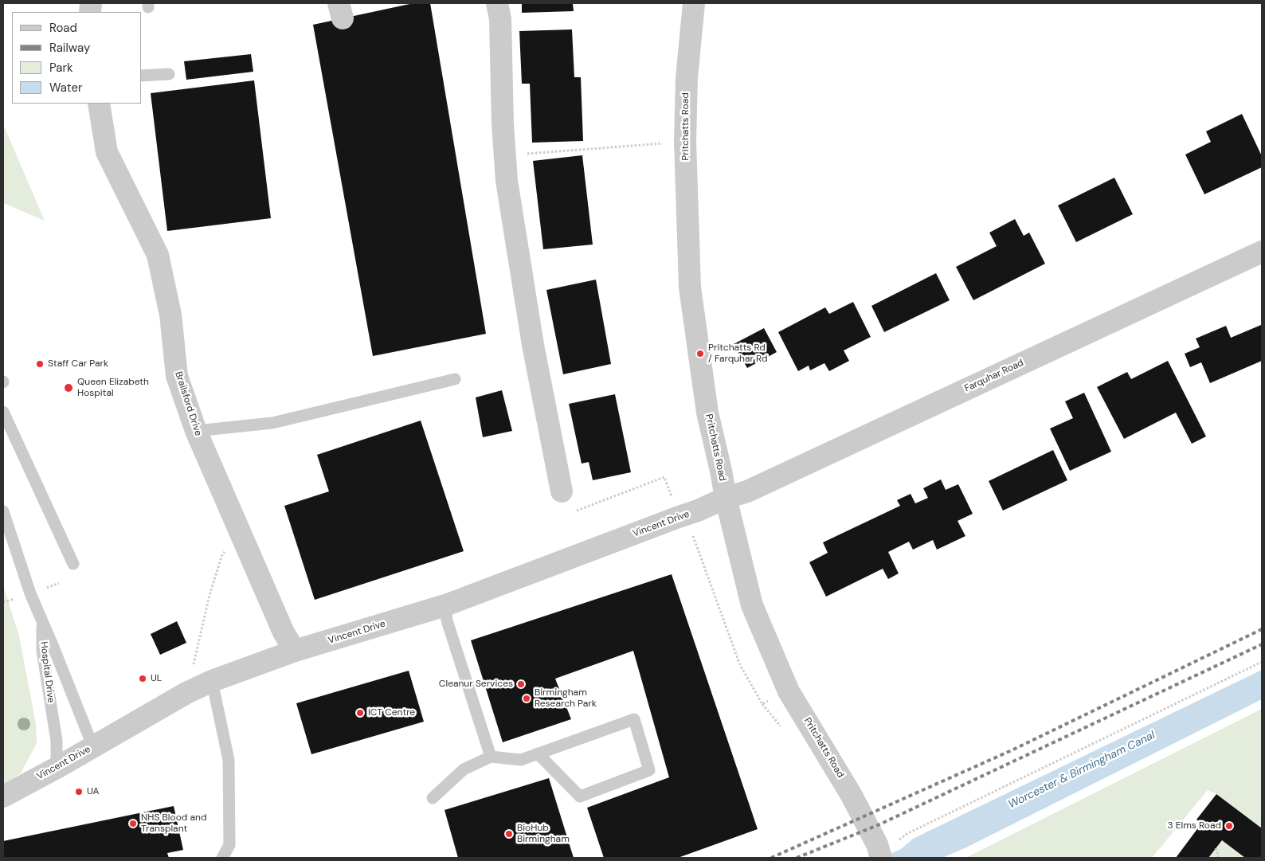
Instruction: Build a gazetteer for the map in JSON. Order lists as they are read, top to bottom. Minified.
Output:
{"streets":{"street":["Pritchatts Road","Farquhar Road","Brailsford Drive","Vincent Drive"],"lane":["Hospital Drive"]},"crossings":[["Pritchatts Road","Farquhar Road"],["Pritchatts Road","Vincent Drive"],["Farquhar Road","Vincent Drive"],["Brailsford Drive","Vincent Drive"],["Vincent Drive","Hospital Drive"]],"water":["Worcester & Birmingham Canal"],"places":["Pritchatts Rd / Farquhar Rd","Staff Car Park","Queen Elizabeth Hospital","UL","Cleanur Services","Birmingham Research Park","ICT Centre","UA","NHS Blood and Transplant","3 Elms Road","BioHub Birmingham"],"legend":["Road","Railway","Park","Water"]}
